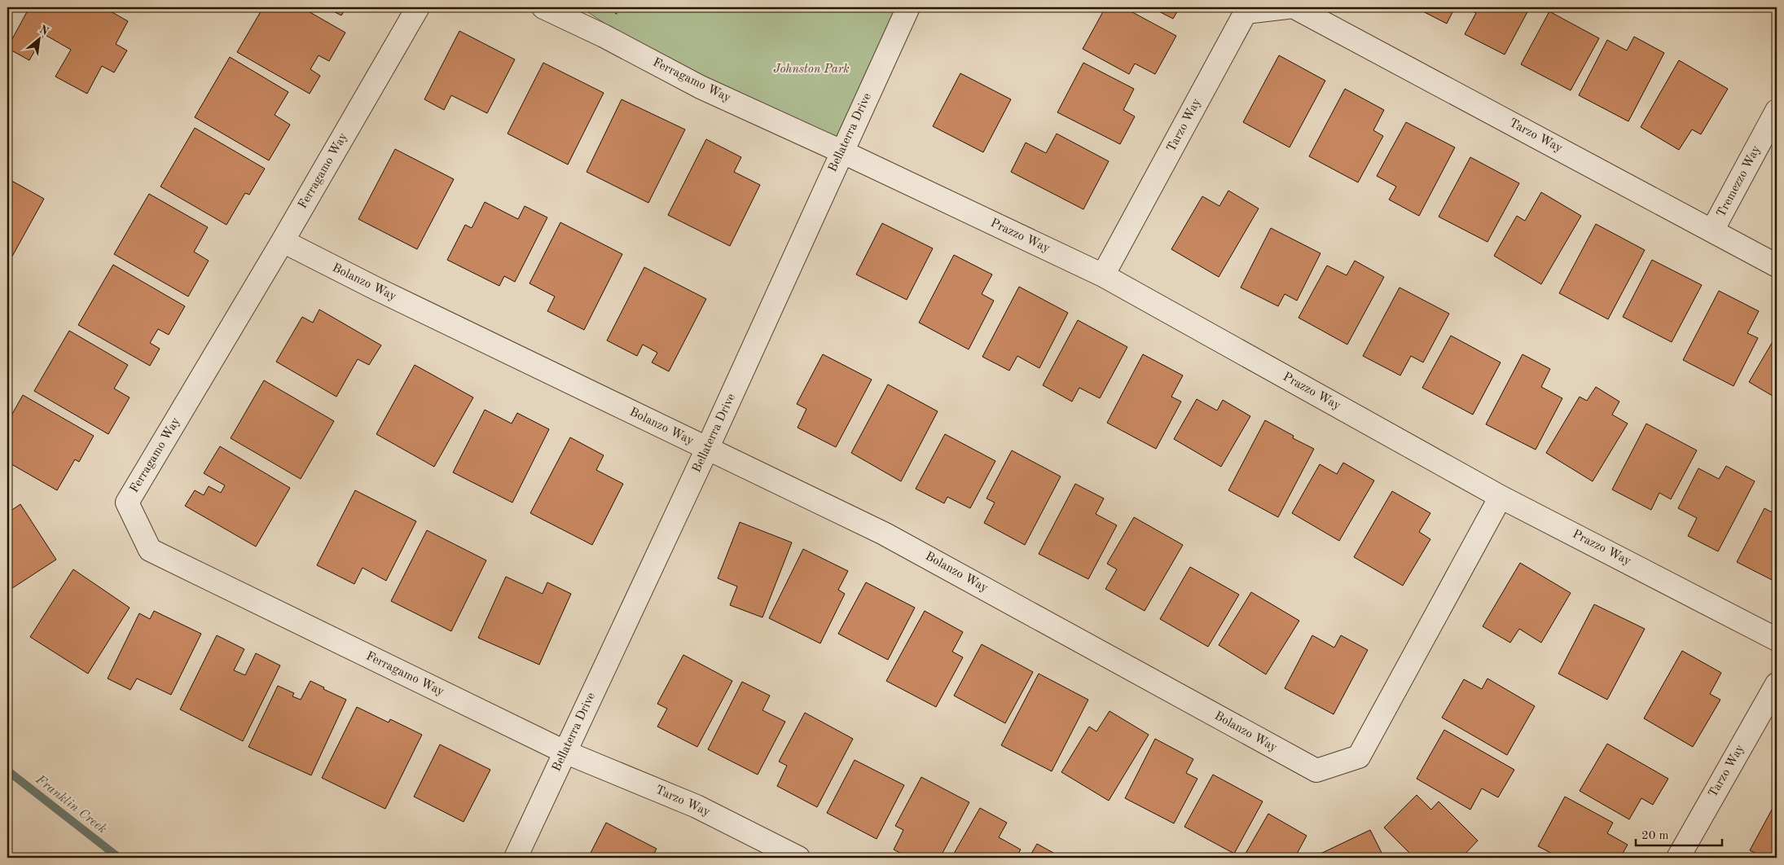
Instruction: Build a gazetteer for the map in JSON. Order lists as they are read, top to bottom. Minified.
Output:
{"streets":{"street":["Ferragamo Way","Tarzo Way","Bellaterra Drive","Tremezzo Way","Prazzo Way","Bolanzo Way"]},"crossings":[["Ferragamo Way","Tarzo Way"],["Ferragamo Way","Bellaterra Drive"],["Ferragamo Way","Prazzo Way"],["Ferragamo Way","Bolanzo Way"],["Tarzo Way","Bellaterra Drive"],["Tarzo Way","Tremezzo Way"],["Tarzo Way","Prazzo Way"],["Bellaterra Drive","Prazzo Way"],["Bellaterra Drive","Bolanzo Way"],["Prazzo Way","Bolanzo Way"]],"water":["Franklin Creek"],"parks":["Johnston Park"],"scale_bar":"20 m","north":"top right"}
